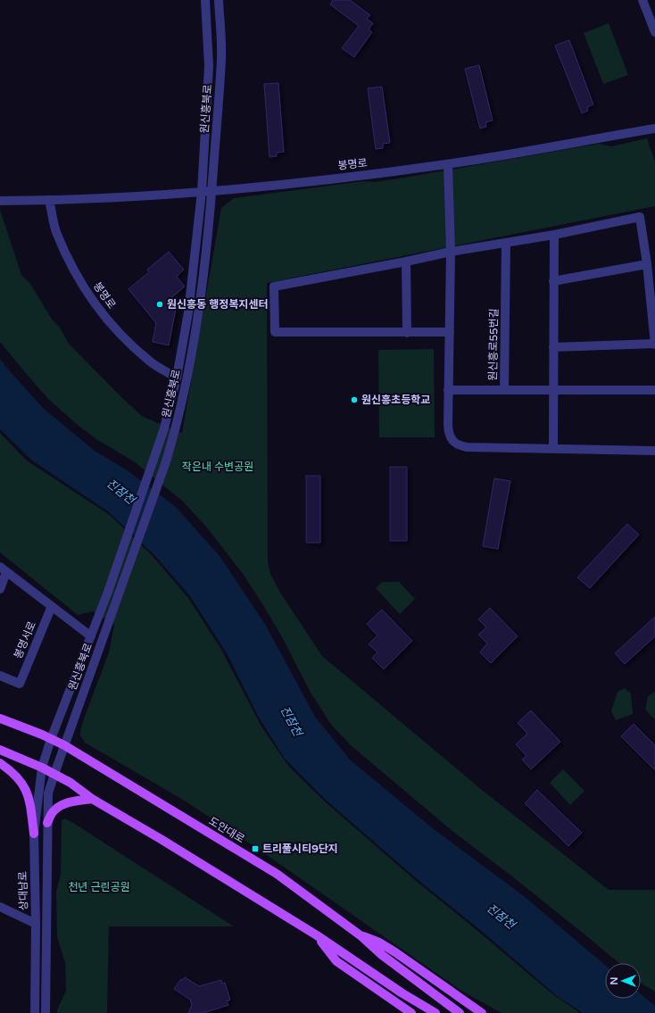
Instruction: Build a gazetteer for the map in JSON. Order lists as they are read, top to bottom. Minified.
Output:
{"streets":{"main road":["도안대로"],"street":["원신흥북로","봉명로","원신흥로55번길","봉명서로","상대남로"]},"crossings":[["원신흥북로","봉명로"],["원신흥북로","도안대로"],["원신흥북로","상대남로"]],"water":["진잠천"],"parks":["작은내 수변공원","천년 근린공원"],"places":{"other":["원신흥동 행정복지센터","원신흥초등학교"],"transit":["트리풀시티9단지"]},"north":"left"}
